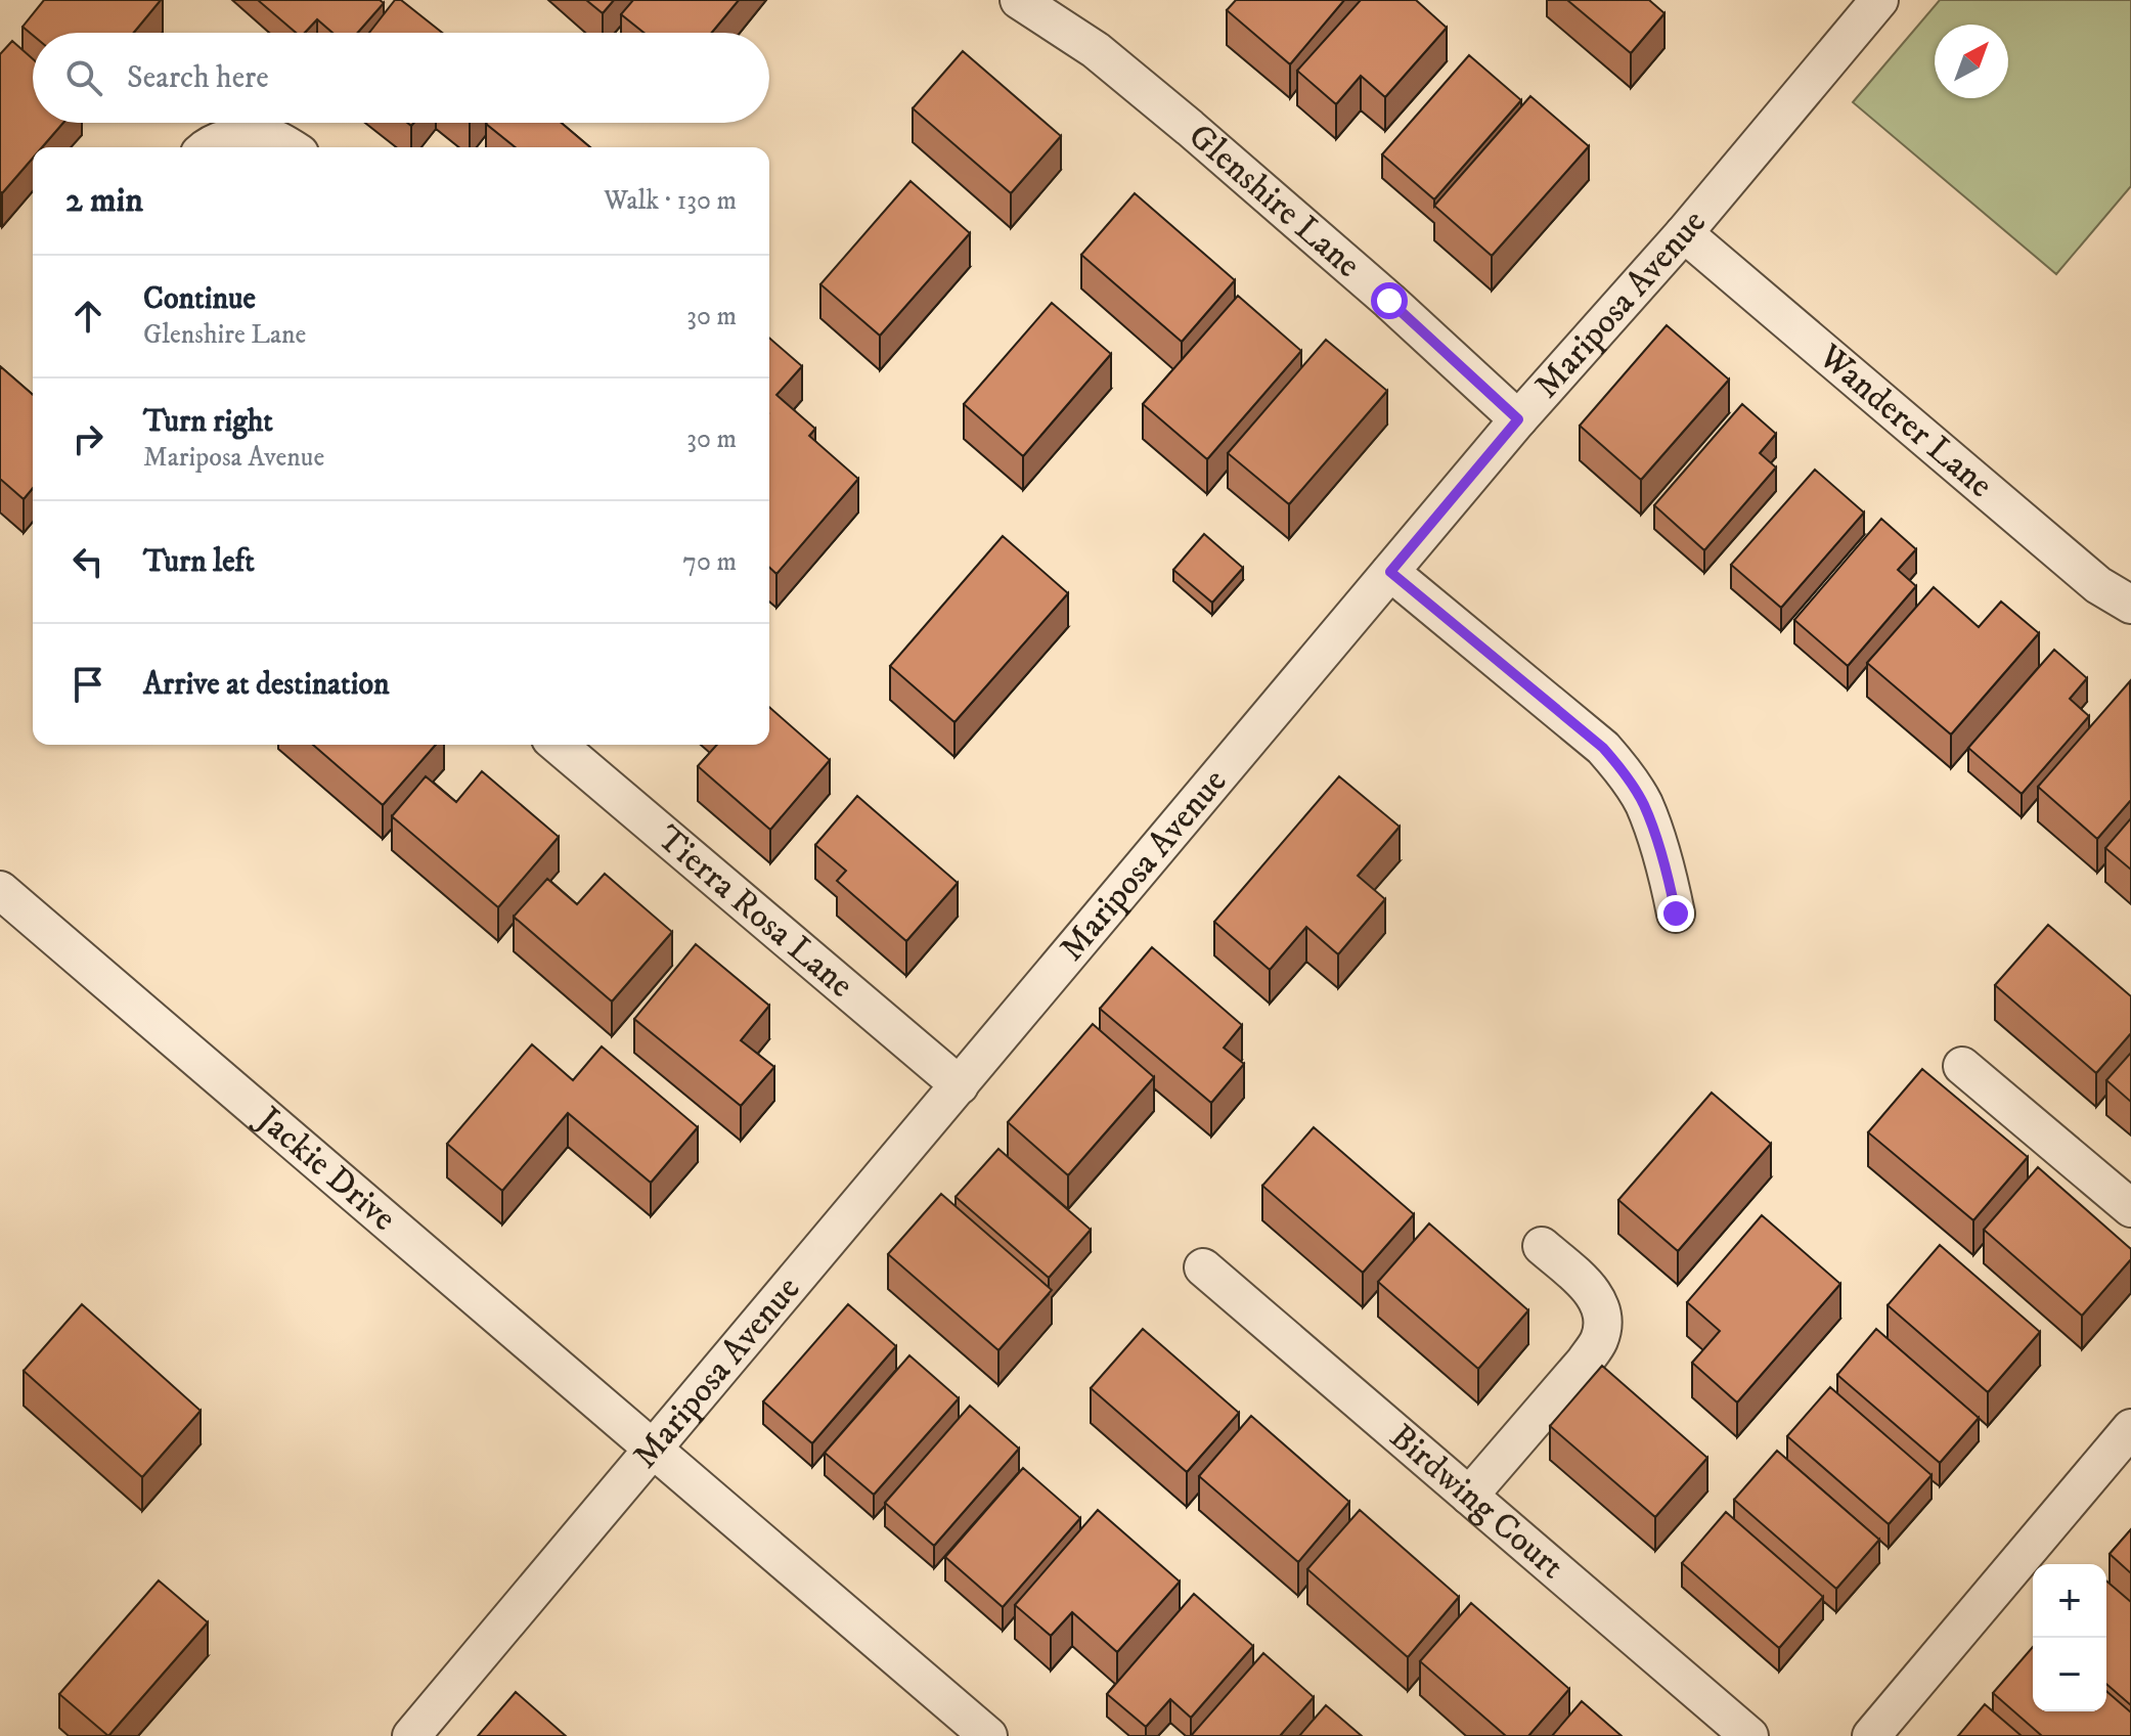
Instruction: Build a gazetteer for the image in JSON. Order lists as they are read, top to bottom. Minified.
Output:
{"streets":{"street":["Glenshire Lane","Mariposa Avenue","Wanderer Lane","Tierra Rosa Lane","Jackie Drive","Birdwing Court"]},"crossings":[["Glenshire Lane","Mariposa Avenue"],["Mariposa Avenue","Wanderer Lane"],["Mariposa Avenue","Tierra Rosa Lane"],["Mariposa Avenue","Jackie Drive"]],"north":"top right","page":{"search":"Search here","heading":["2 min","Walk · 130 m"],"list":[["Continue","Glenshire Lane","30 m"],["Turn right","Mariposa Avenue","30 m"],["Turn left","70 m"],"Arrive at destination"],"map_buttons":["+","−"]}}
